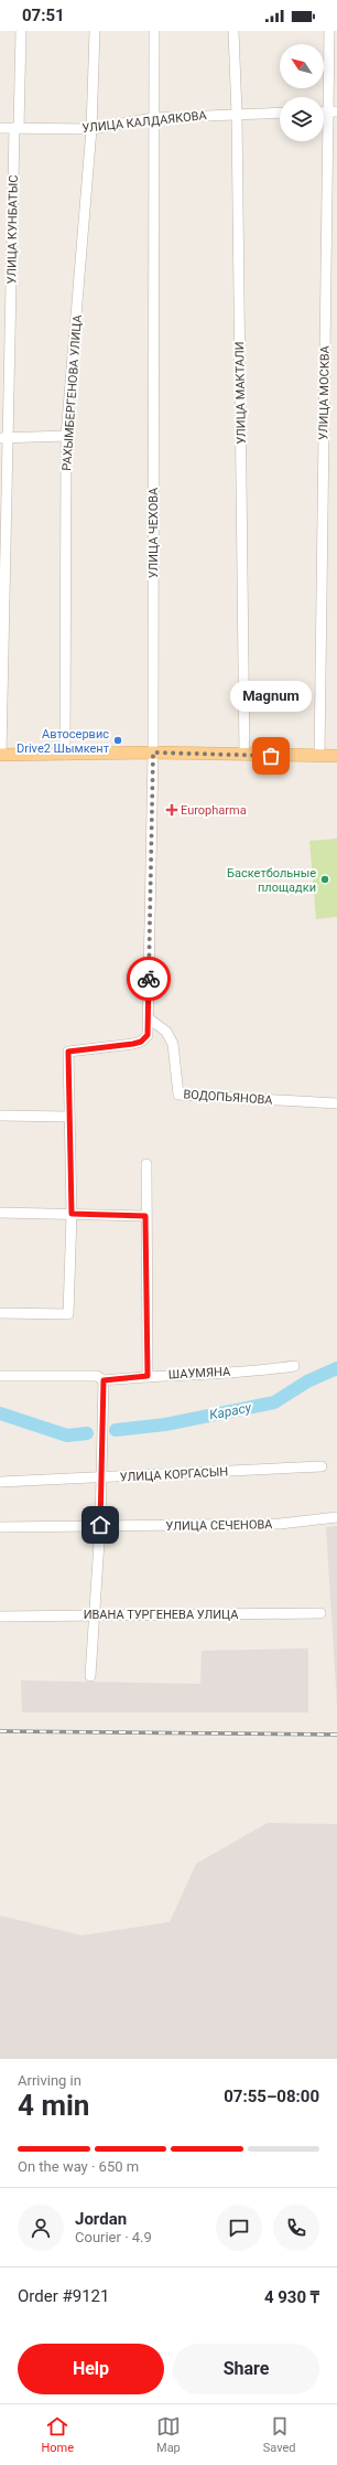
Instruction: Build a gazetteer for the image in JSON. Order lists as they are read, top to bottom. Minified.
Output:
{"streets":{"street":["УЛИЦА КАЛДАЯКОВА","УЛИЦА КУНБАТЫС","РАХЫМБЕРГЕНОВА УЛИЦА","УЛИЦА МАКТАЛИ","УЛИЦА МОСКВА","УЛИЦА ЧЕХОВА","ВОДОПЬЯНОВА","ШАУМЯНА","УЛИЦА КОРГАСЫН","УЛИЦА СЕЧЕНОВА","ИВАНА ТУРГЕНЕВА УЛИЦА"]},"crossings":[["УЛИЦА КАЛДАЯКОВА","УЛИЦА КУНБАТЫС"],["УЛИЦА КАЛДАЯКОВА","РАХЫМБЕРГЕНОВА УЛИЦА"],["УЛИЦА КАЛДАЯКОВА","УЛИЦА МАКТАЛИ"],["УЛИЦА КАЛДАЯКОВА","УЛИЦА ЧЕХОВА"],["УЛИЦА ЧЕХОВА","ВОДОПЬЯНОВА"]],"water":["Карасу"],"places":{"other":["Автосервис Drive2 Шымкент","Magnum","Баскетбольные площадки"],"health":["Europharma"]},"north":"top left","page":{"status":"07:51","bubble":"Magnum","heading":["4 min","Arriving in","07:55–08:00"],"panel":["Jordan","Courier · 4.9","Order #9121","4 930 ₸"],"bar":"On the way · 650 m","buttons":["Help","Share"],"tabs":["Home","Map","Saved"]}}
